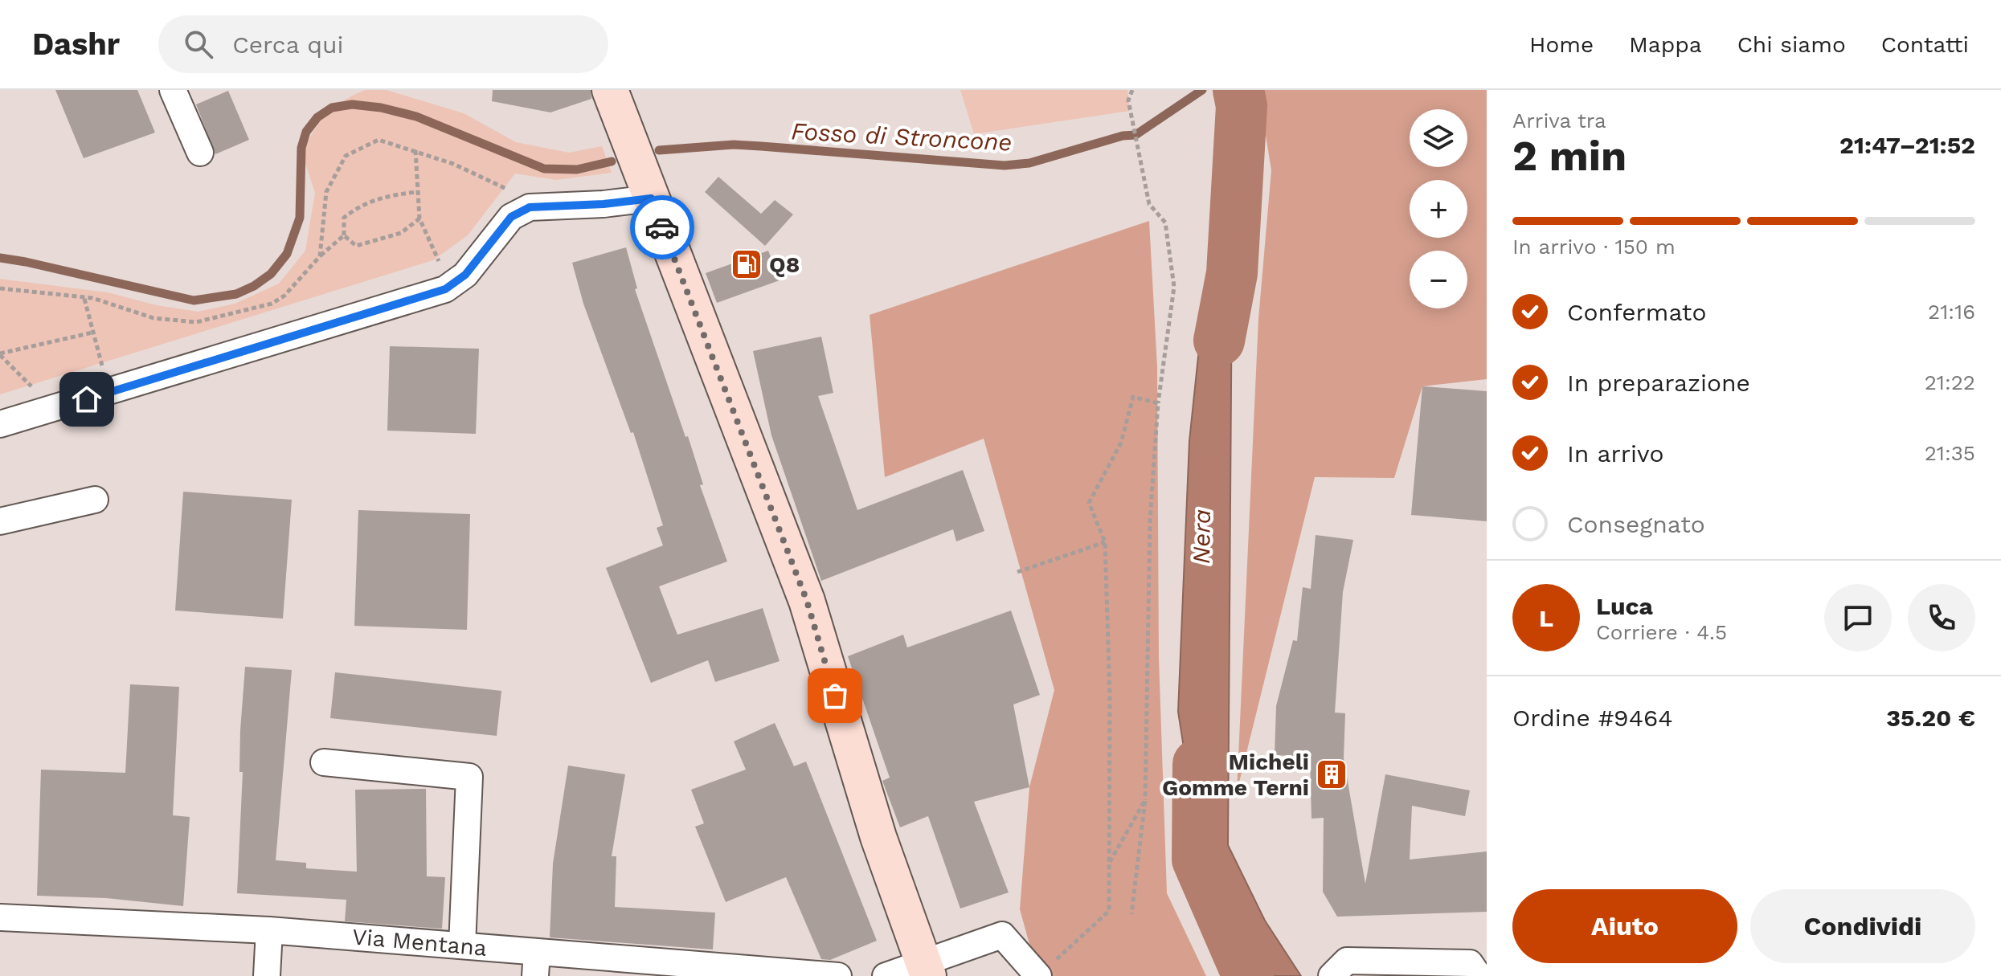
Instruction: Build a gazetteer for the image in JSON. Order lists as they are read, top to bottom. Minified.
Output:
{"streets":{"street":["Via Mentana"]},"water":["Fosso di Stroncone","Nera"],"places":{"fuel station":["Q8"],"building":["Micheli Gomme Terni"]},"page":{"header":"Dashr","search":"Cerca qui","nav":["Home","Mappa","Chi siamo","Contatti"],"heading":["2 min","Arriva tra","21:47–21:52"],"panel":["Luca","Corriere · 4.5","Ordine #9464","35.20 €"],"map_buttons":["+","−"],"bar":"In arrivo · 150 m","list":[["Confermato","21:16"],["In preparazione","21:22"],["In arrivo","21:35"],"Consegnato"],"round":"L","buttons":["Aiuto","Condividi"]}}
